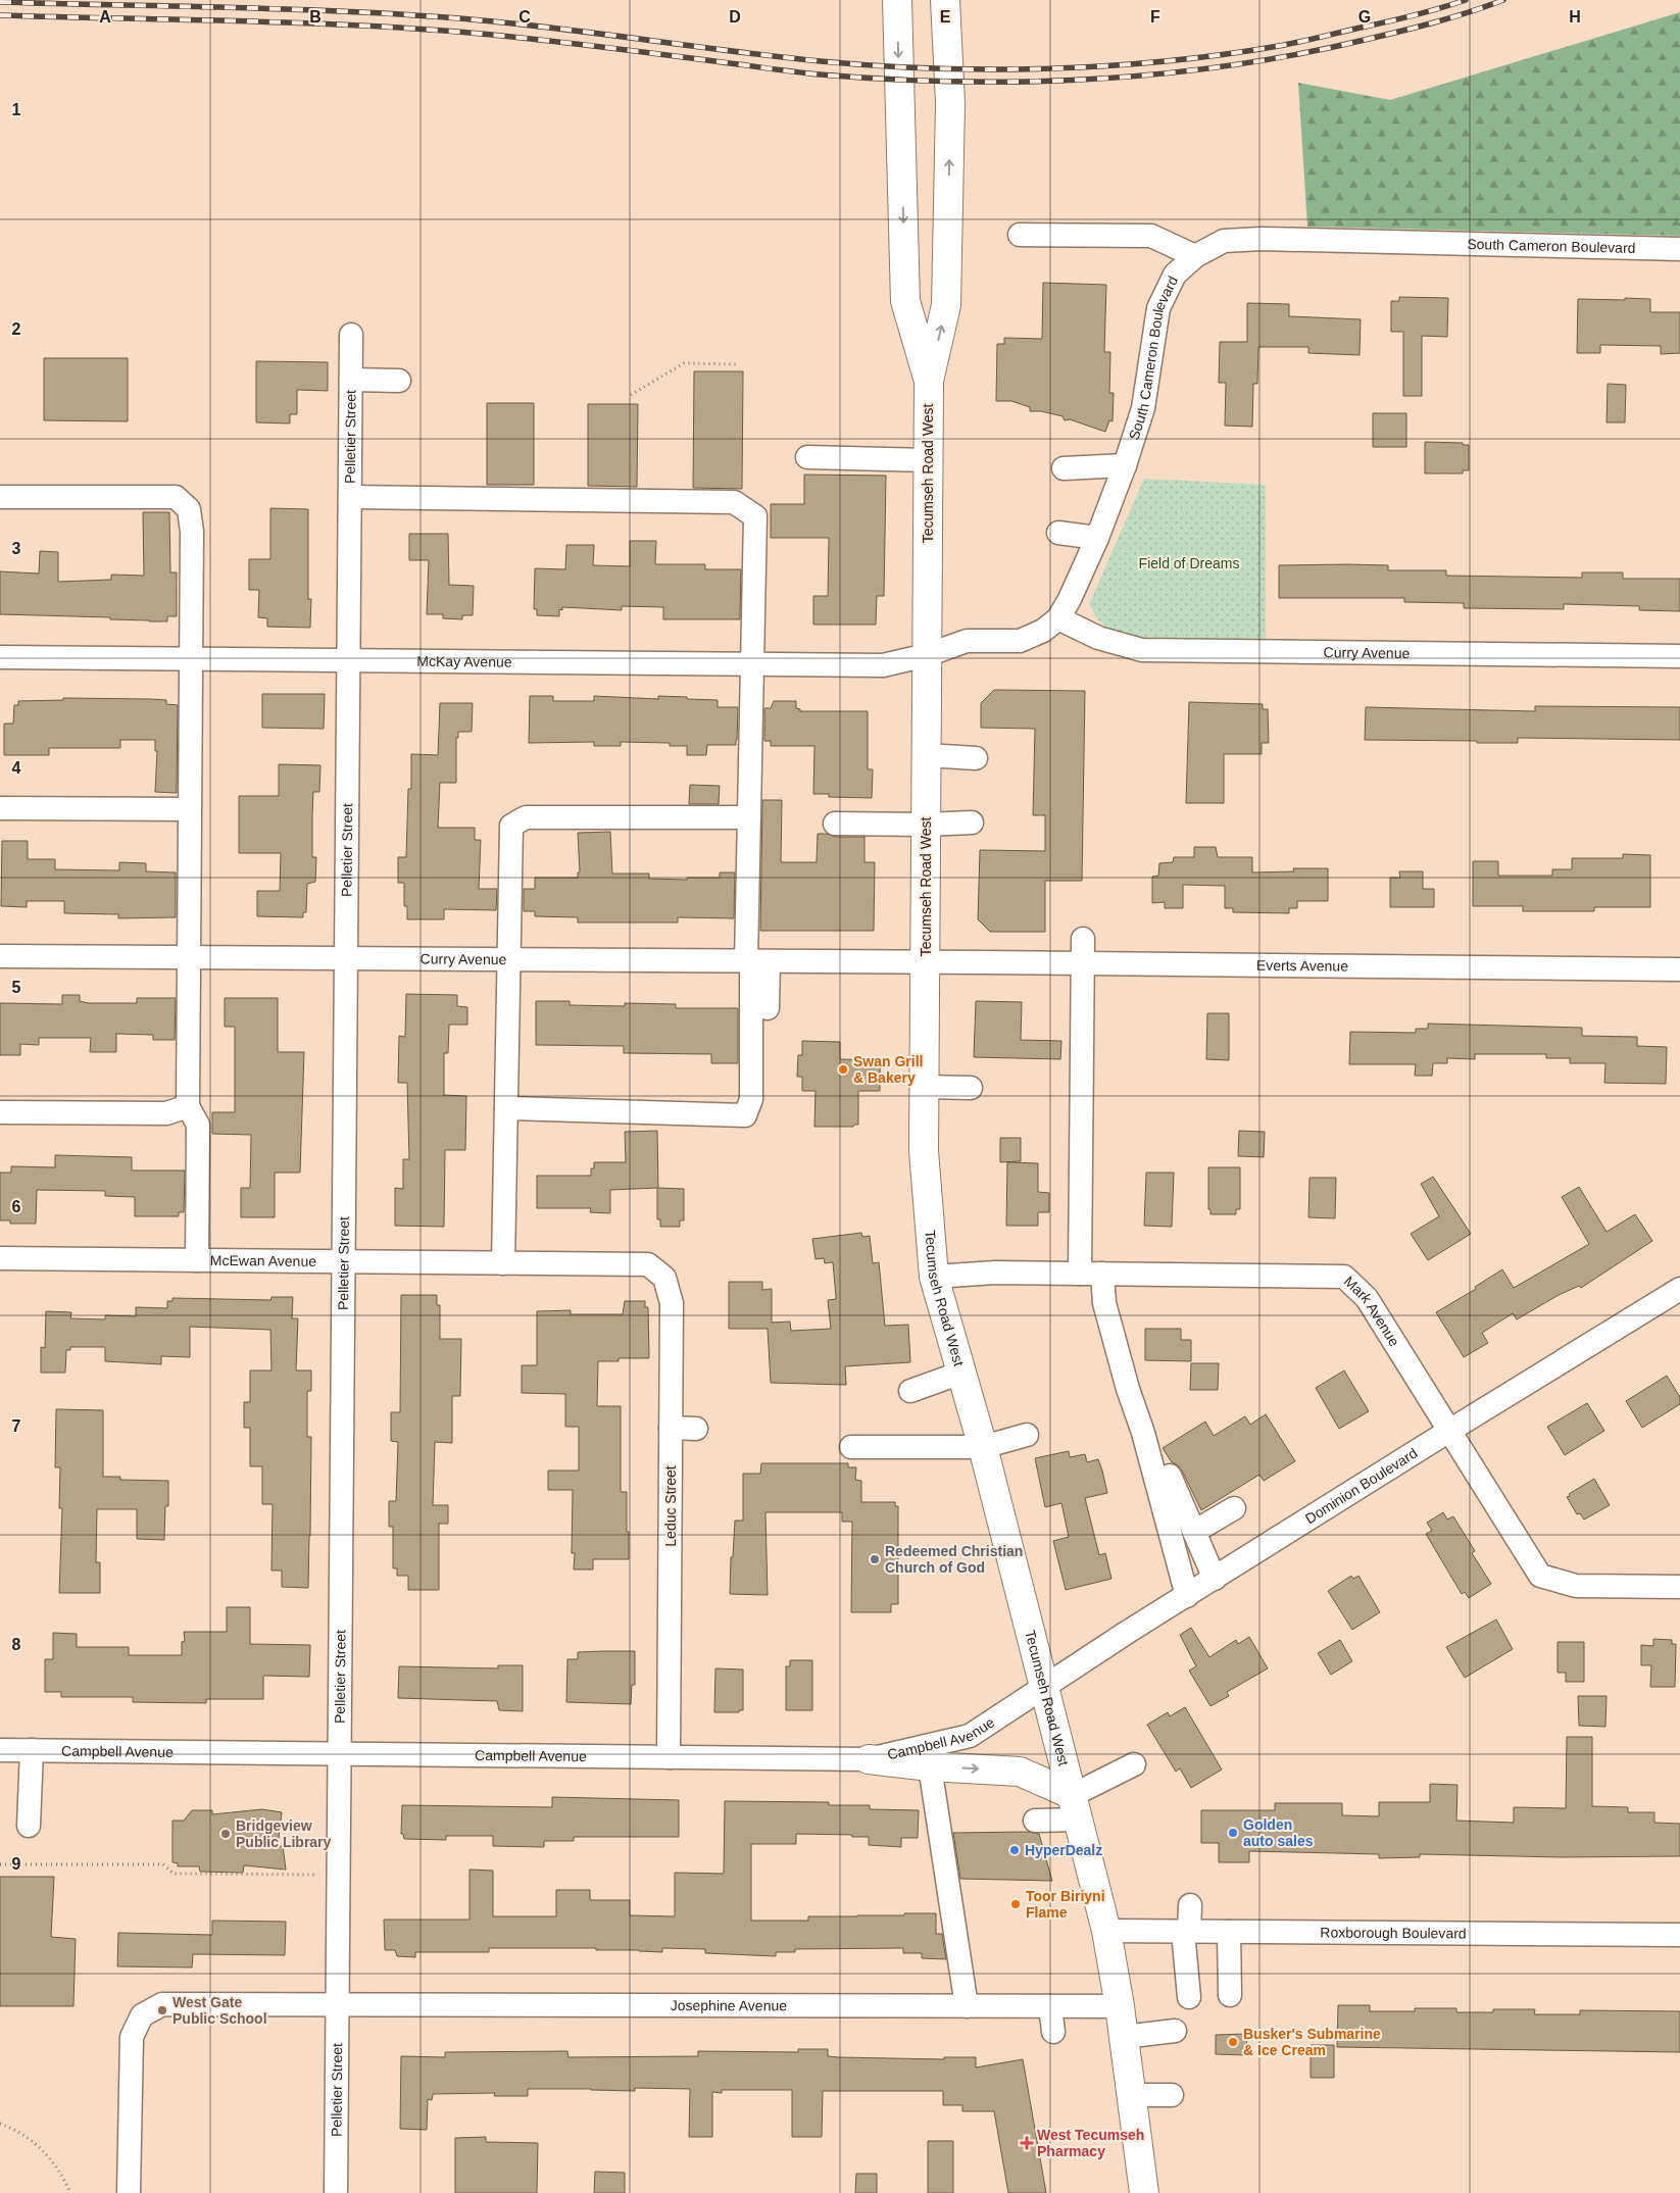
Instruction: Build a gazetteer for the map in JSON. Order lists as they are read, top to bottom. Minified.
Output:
{"streets":{"main road":["Tecumseh Road West"],"street":["South Cameron Boulevard","Pelletier Street","Curry Avenue","McKay Avenue","Everts Avenue","McEwan Avenue","Mark Avenue","Dominion Boulevard","Leduc Street","Campbell Avenue","Roxborough Boulevard","Josephine Avenue"]},"crossings":[["South Cameron Boulevard","Tecumseh Road West"],["South Cameron Boulevard","Curry Avenue"],["South Cameron Boulevard","McKay Avenue"],["Pelletier Street","Curry Avenue"],["Pelletier Street","McKay Avenue"],["Pelletier Street","McEwan Avenue"],["Pelletier Street","Campbell Avenue"],["Pelletier Street","Josephine Avenue"],["Tecumseh Road West","Curry Avenue"],["Tecumseh Road West","McKay Avenue"],["Tecumseh Road West","Everts Avenue"],["Tecumseh Road West","Mark Avenue"],["Tecumseh Road West","Dominion Boulevard"],["Tecumseh Road West","Campbell Avenue"],["Tecumseh Road West","Roxborough Boulevard"],["Tecumseh Road West","Josephine Avenue"],["Curry Avenue","Everts Avenue"],["McEwan Avenue","Leduc Street"],["Mark Avenue","Dominion Boulevard"],["Dominion Boulevard","Campbell Avenue"],["Leduc Street","Campbell Avenue"]],"parks":["Field of Dreams"],"places":{"other":["Swan Grill & Bakery","Redeemed Christian Church of God","Golden auto sales","Bridgeview Public Library","HyperDealz","Toor Biriyni Flame","West Gate Public School","Busker's Submarine & Ice Cream"],"health":["West Tecumseh Pharmacy"]},"grid":{"columns":["A","B","C","D","E","F","G","H"],"rows":["1","2","3","4","5","6","7","8","9"]}}
